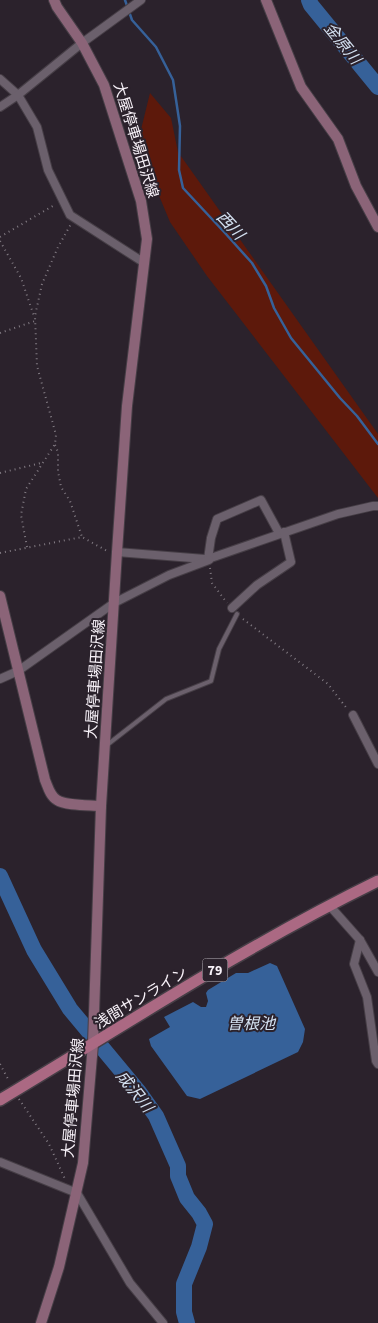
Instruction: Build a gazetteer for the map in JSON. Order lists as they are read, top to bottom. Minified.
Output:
{"streets":{"main road":["大屋停車場田沢線","79","浅間サンライン"]},"crossings":[["大屋停車場田沢線","浅間サンライン"]],"water":["金原川","西川","曽根池","成沢川"]}
